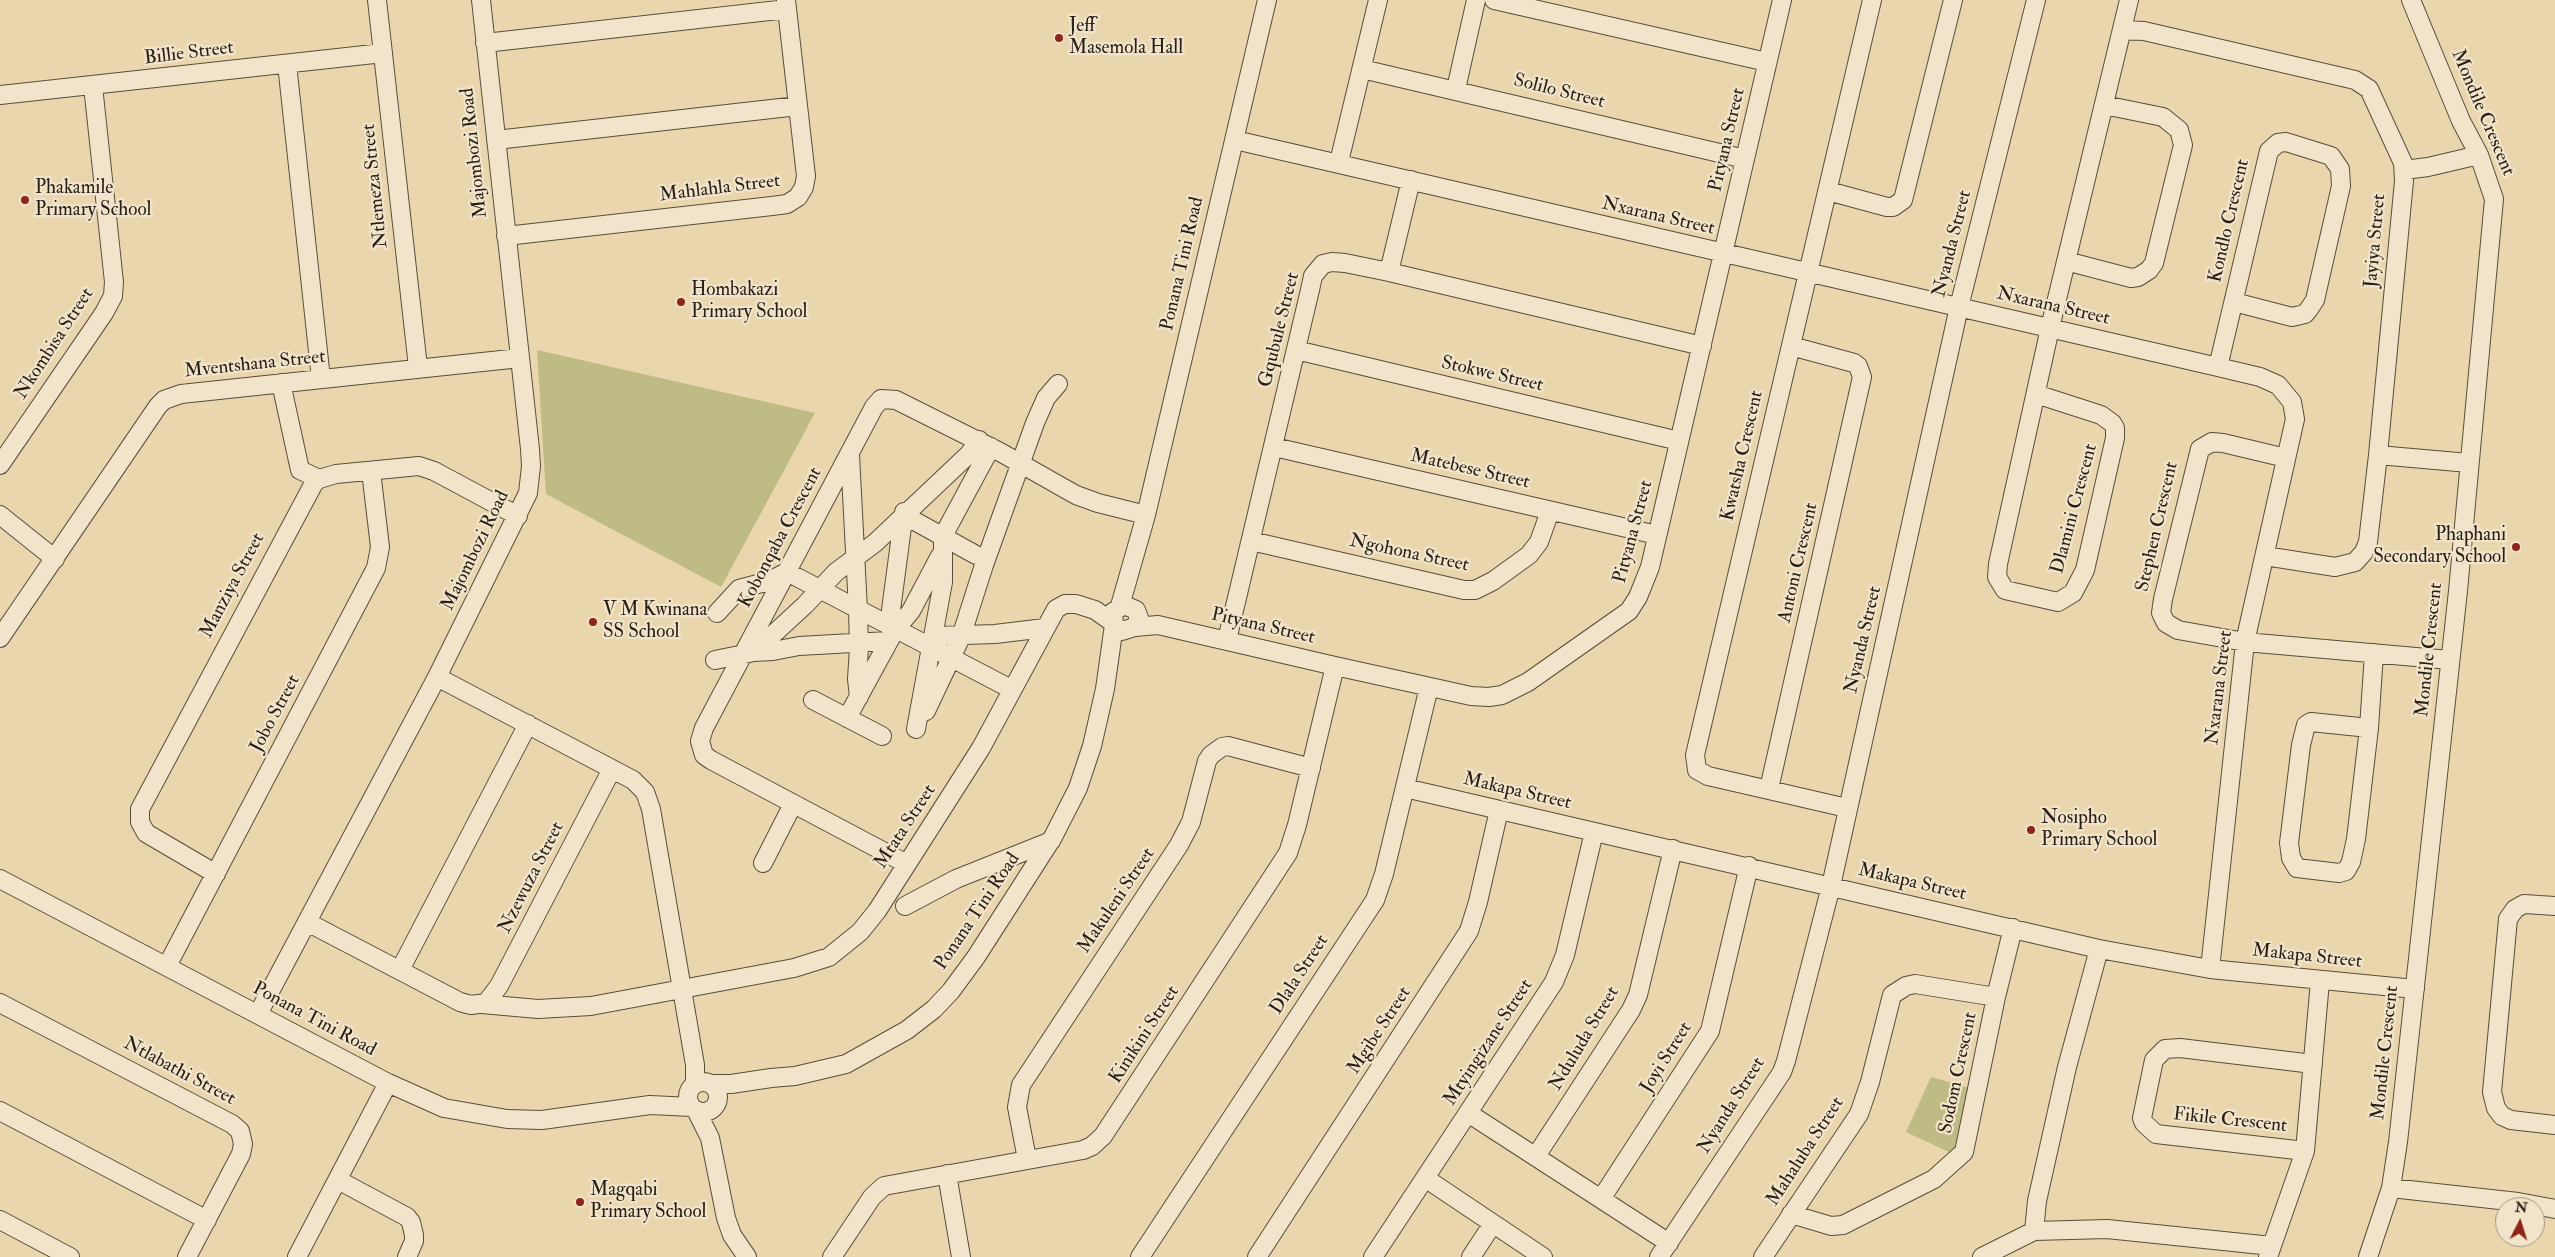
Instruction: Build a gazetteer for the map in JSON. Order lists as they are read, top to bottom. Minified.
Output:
{"streets":{"street":["Billie Street","Solilo Street","Mondile Crescent","Pityana Street","Majombozi Road","Ntlemeza Street","Mahlahla Street","Nxarana Street","Kondlo Crescent","Jayiya Street","Nyanda Street","Ponana Tini Road","Gqubule Street","Nkombisa Street","Mventshana Street","Stokwe Street","Kwatsha Crescent","Matebese Street","Dlamini Crescent","Stephen Crescent","Kobonqaba Crescent","Ngohona Street","Antoni Crescent","Manziya Street","Jobo Street","Makapa Street","Mtata Street","Nzewuza Street","Makuleni Street","Dlala Street","Mgibe Street","Kinikini Street","Nduluda Street","Mtyingizane Street","Joyi Street","Ntlabathi Street","Sodom Crescent","Fikile Crescent","Mahaluba Street"]},"crossings":[["Billie Street","Ntlemeza Street"],["Billie Street","Nkombisa Street"],["Solilo Street","Pityana Street"],["Mondile Crescent","Makapa Street"],["Pityana Street","Nxarana Street"],["Pityana Street","Ponana Tini Road"],["Pityana Street","Gqubule Street"],["Pityana Street","Stokwe Street"],["Pityana Street","Matebese Street"],["Pityana Street","Mtata Street"],["Pityana Street","Dlala Street"],["Pityana Street","Kinikini Street"],["Majombozi Road","Mahlahla Street"],["Majombozi Road","Ponana Tini Road"],["Majombozi Road","Mventshana Street"],["Ntlemeza Street","Mventshana Street"],["Nxarana Street","Kondlo Crescent"],["Nxarana Street","Jayiya Street"],["Nxarana Street","Nyanda Street"],["Nxarana Street","Ponana Tini Road"],["Nxarana Street","Kwatsha Crescent"],["Nxarana Street","Dlamini Crescent"],["Nxarana Street","Stephen Crescent"],["Nxarana Street","Makapa Street"],["Nyanda Street","Kwatsha Crescent"],["Nyanda Street","Makapa Street"],["Ponana Tini Road","Kobonqaba Crescent"],["Ponana Tini Road","Jobo Street"],["Ponana Tini Road","Mtata Street"],["Gqubule Street","Stokwe Street"],["Gqubule Street","Matebese Street"],["Gqubule Street","Ngohona Street"],["Kwatsha Crescent","Antoni Crescent"],["Matebese Street","Ngohona Street"],["Kobonqaba Crescent","Mtata Street"],["Manziya Street","Jobo Street"],["Makapa Street","Dlala Street"],["Makapa Street","Mgibe Street"],["Makapa Street","Nduluda Street"],["Makapa Street","Mtyingizane Street"],["Makapa Street","Joyi Street"],["Makapa Street","Sodom Crescent"],["Mtata Street","Nzewuza Street"],["Makuleni Street","Kinikini Street"],["Sodom Crescent","Mahaluba Street"]],"places":["Jeff Masemola Hall","Phakamile Primary School","Hombakazi Primary School","Phaphani Secondary School","V M Kwinana SS School","Nosipho Primary School","Magqabi Primary School"],"north":"top"}
